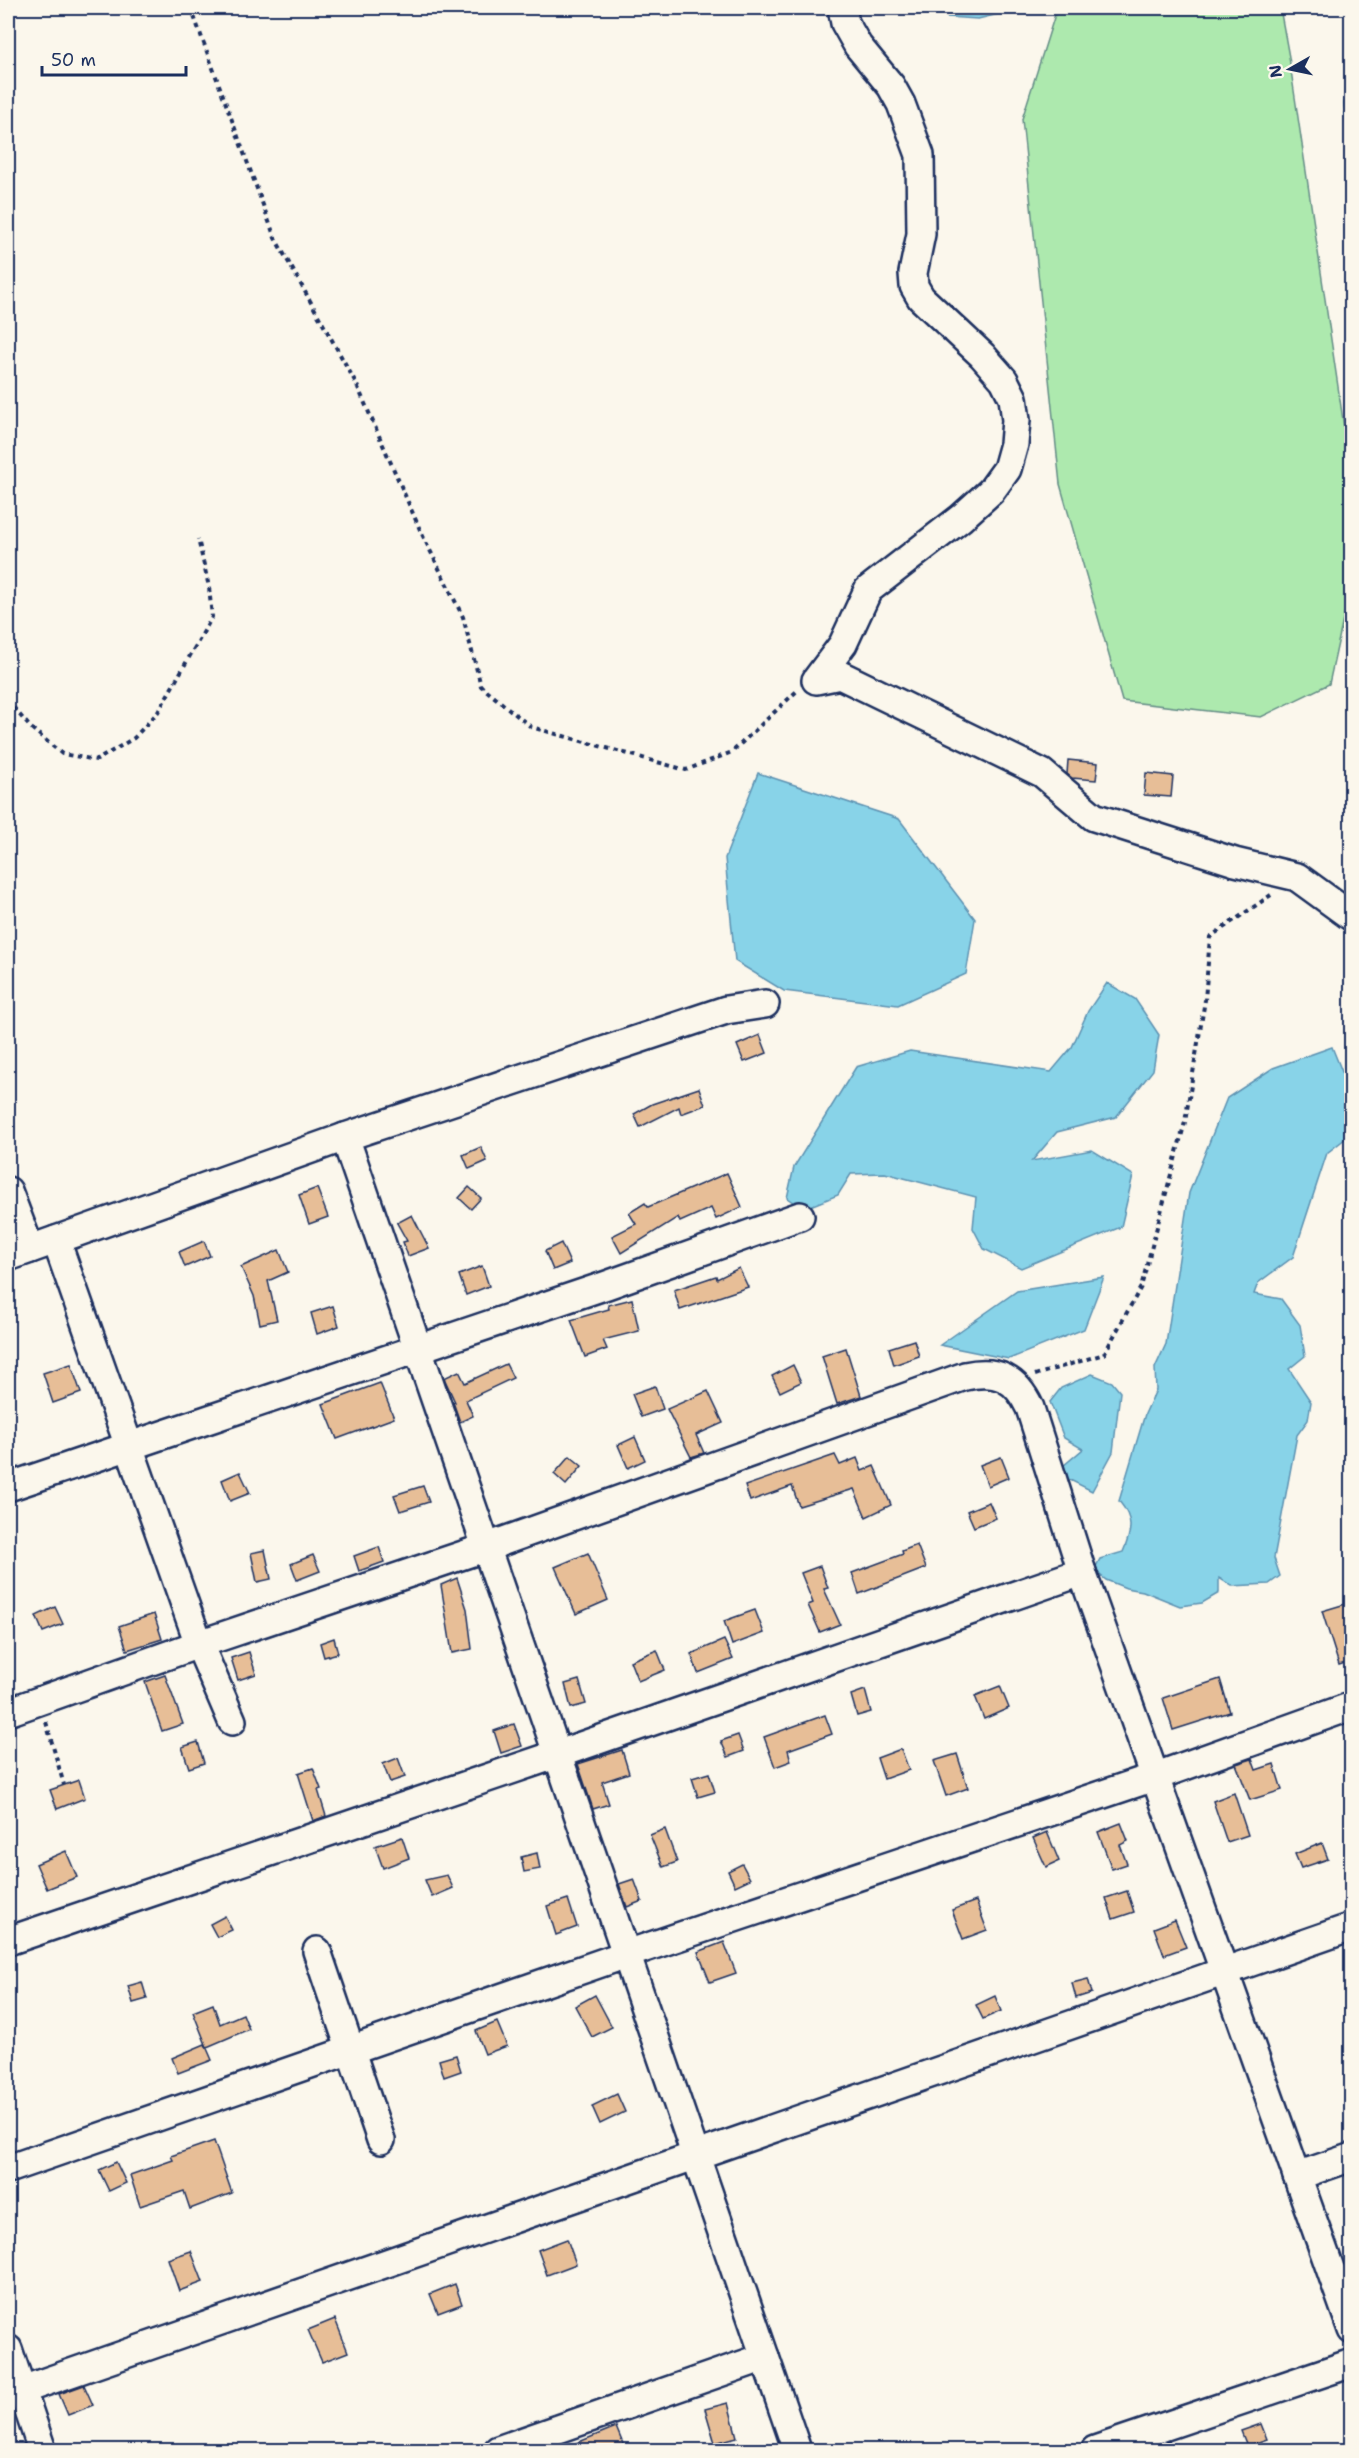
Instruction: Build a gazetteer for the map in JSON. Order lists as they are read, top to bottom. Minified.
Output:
{"scale_bar":"50 m","north":"left"}
